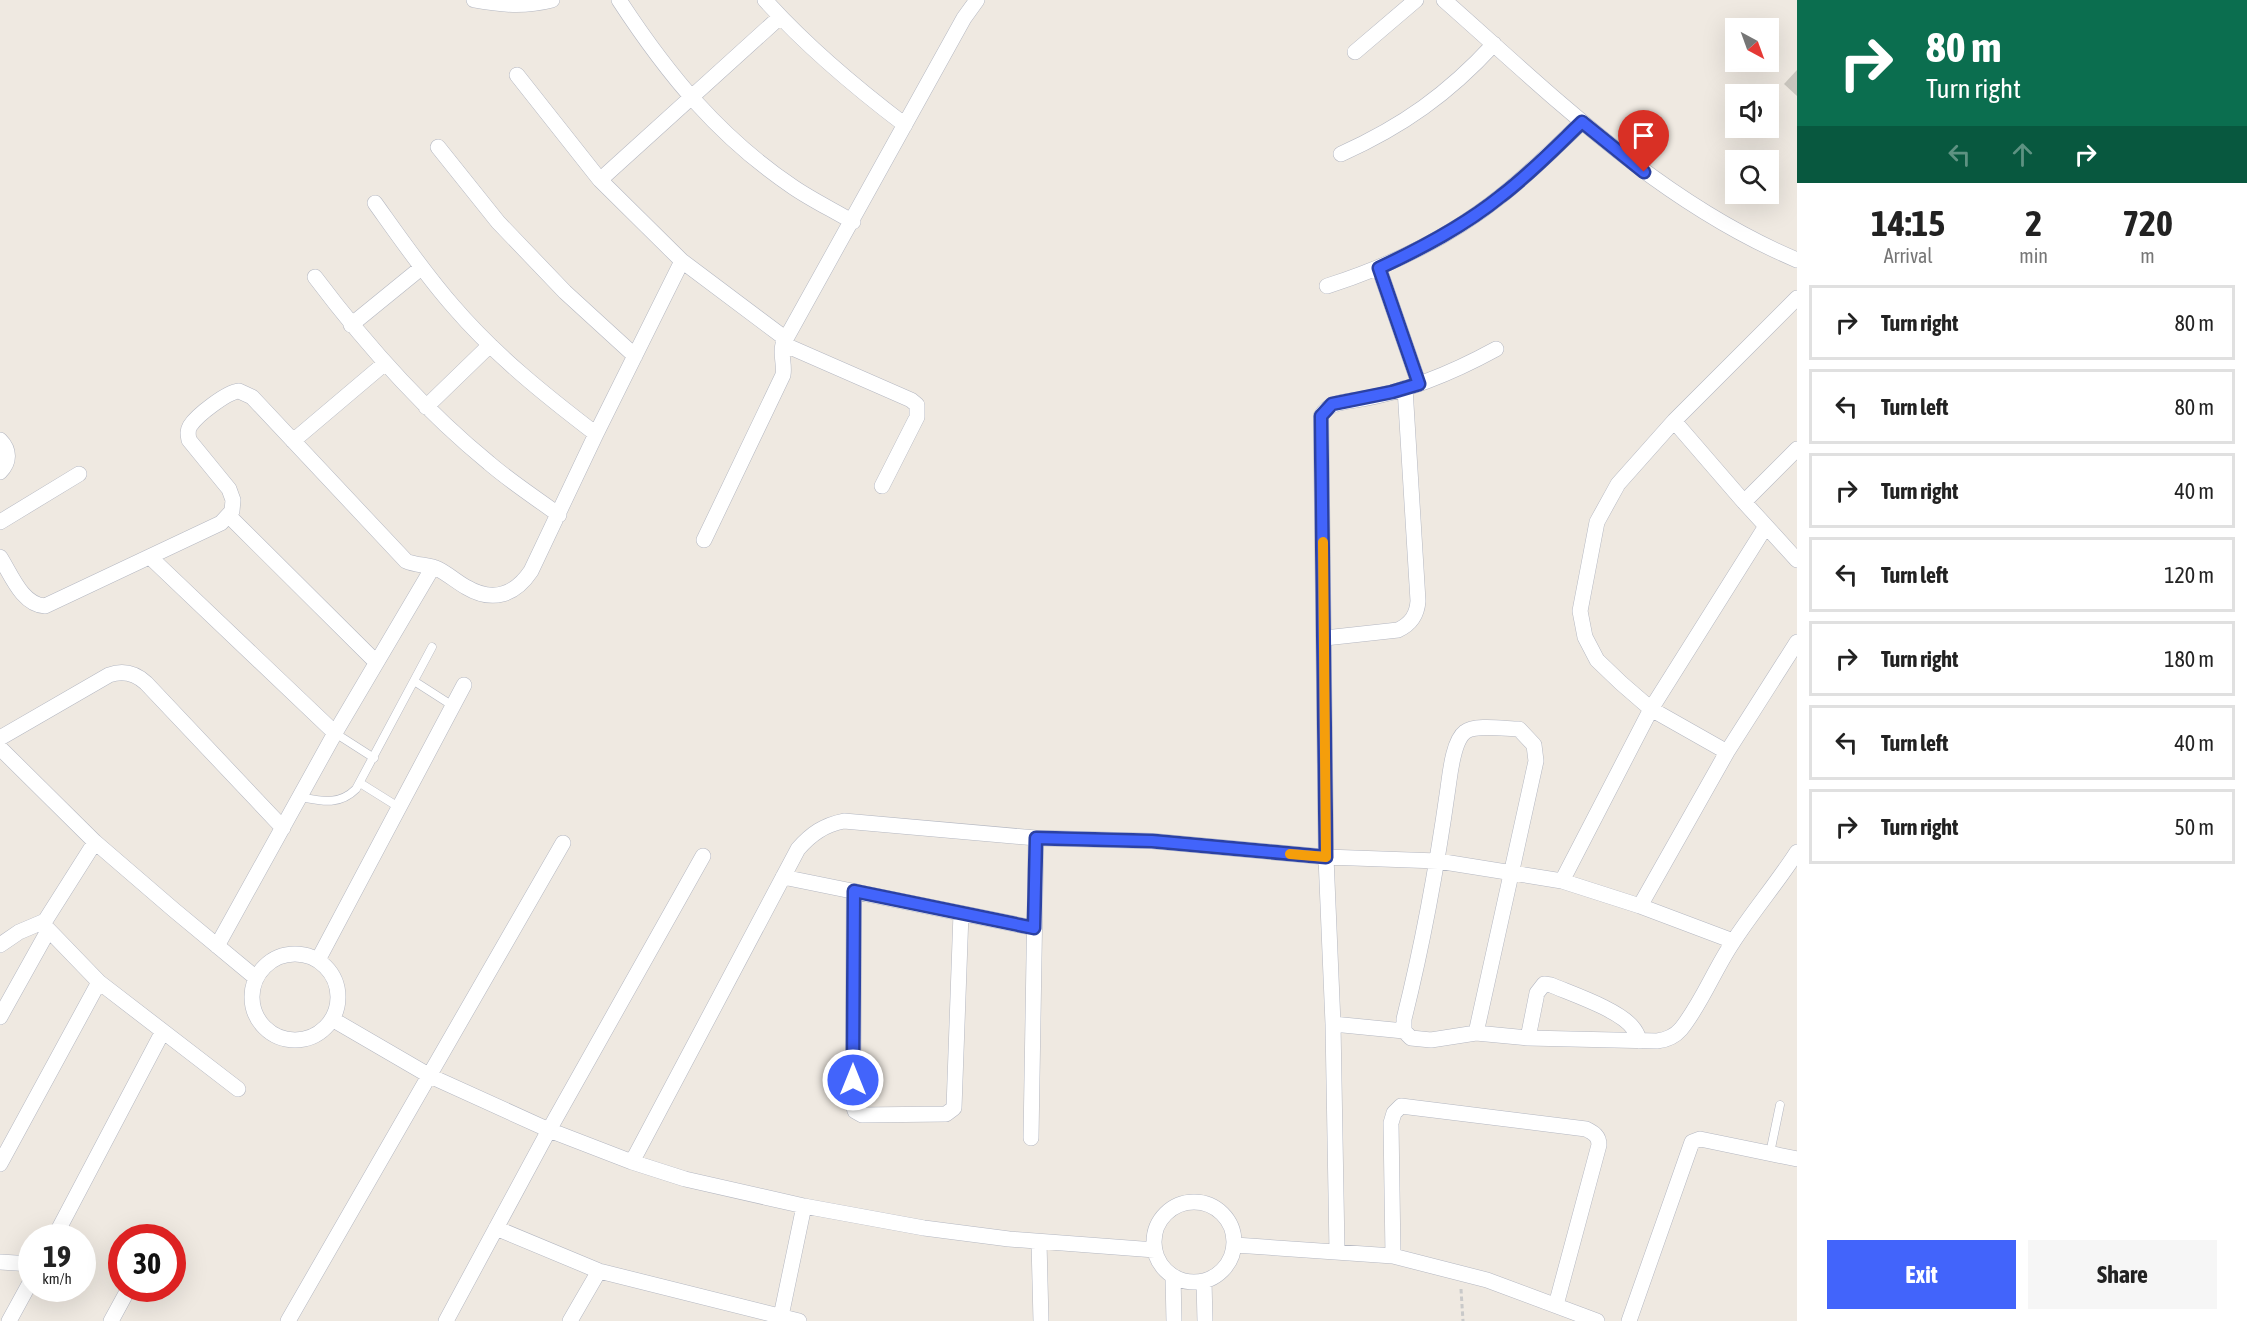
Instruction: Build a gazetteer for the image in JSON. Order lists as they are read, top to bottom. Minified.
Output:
{"north":"bottom right","page":{"turn":["80 m","Turn right"],"eta":["14:15","Arrival","2","min","720","m"],"list":[{"name":"Turn right","value":"80 m"},{"name":"Turn left","value":"80 m"},{"name":"Turn right","value":"40 m"},{"name":"Turn left","value":"120 m"},{"name":"Turn right","value":"180 m"},{"name":"Turn left","value":"40 m"},{"name":"Turn right","value":"50 m"}],"speed":"19 km/h","limit":"30","buttons":["Exit","Share"]}}
